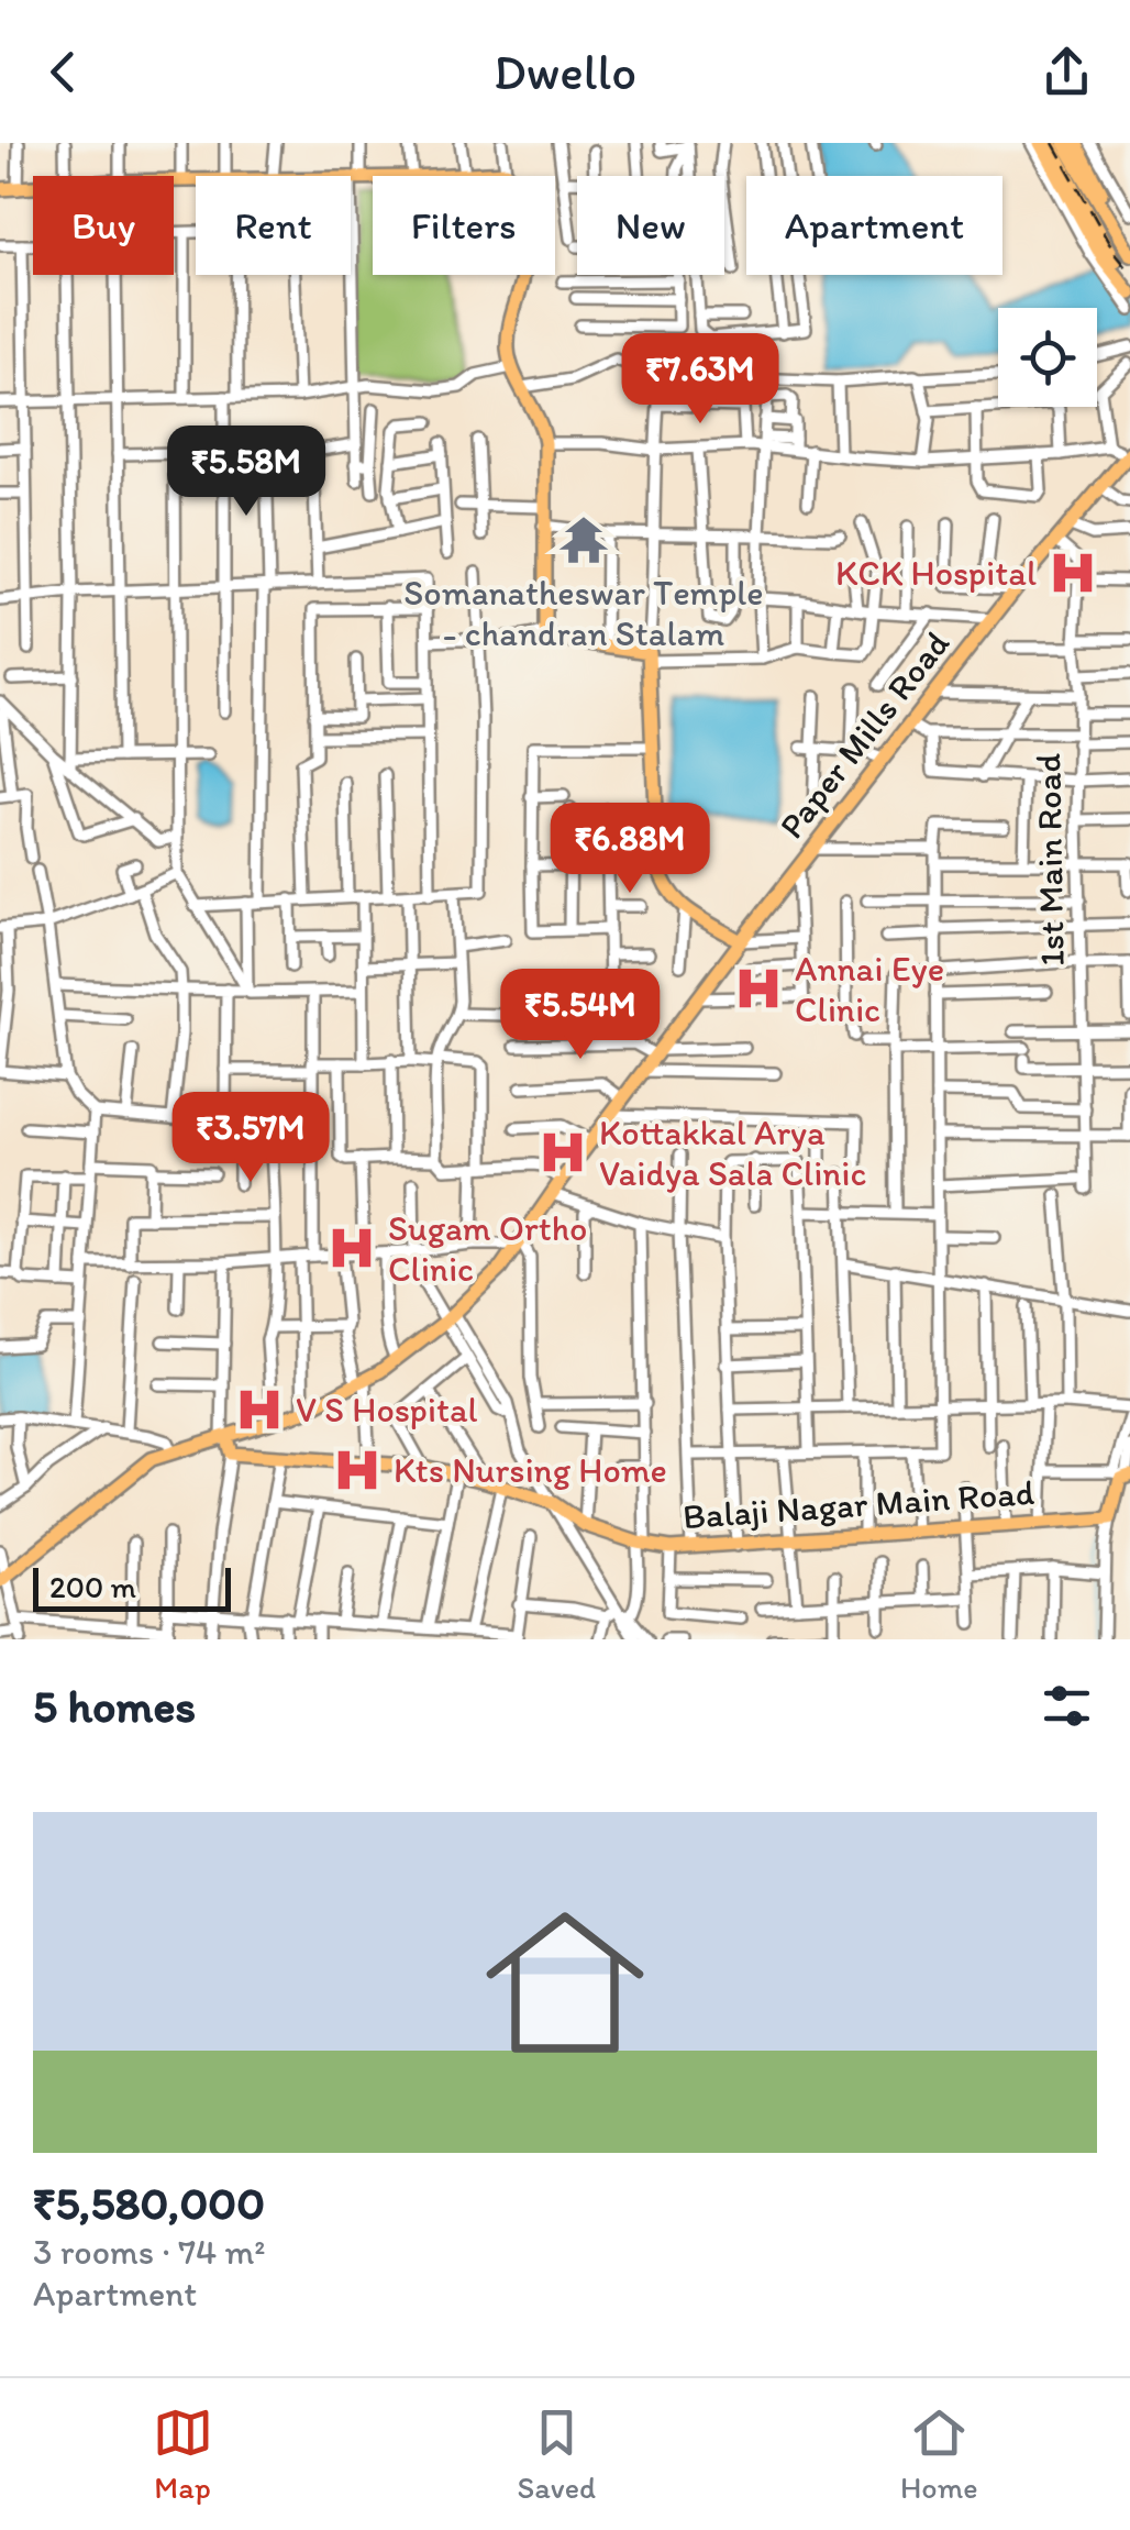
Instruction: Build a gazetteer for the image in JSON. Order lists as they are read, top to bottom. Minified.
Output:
{"streets":{"main road":["Paper Mills Road","Balaji Nagar Main Road"],"street":["1st Main Road"]},"places":{"temple":["Somanatheswar Temple - chandran Stalam"],"hospital":["KCK Hospital","Annai Eye Clinic","Kottakkal Arya Vaidya Sala Clinic","Sugam Ortho Clinic","V S Hospital","Kts Nursing Home"]},"scale_bar":"200 m","page":{"header":"Dwello","chip":["Buy","Rent","Filters","New","Apartment"],"price":["₹7.63M","₹5.58M","₹6.88M","₹5.54M","₹3.57M"],"scale":"200 m","heading":"5 homes","list":[{"name":"₹5,580,000","note":"3 rooms · 74 m² · Apartment"}],"tabs":["Map","Saved","Home"]}}
